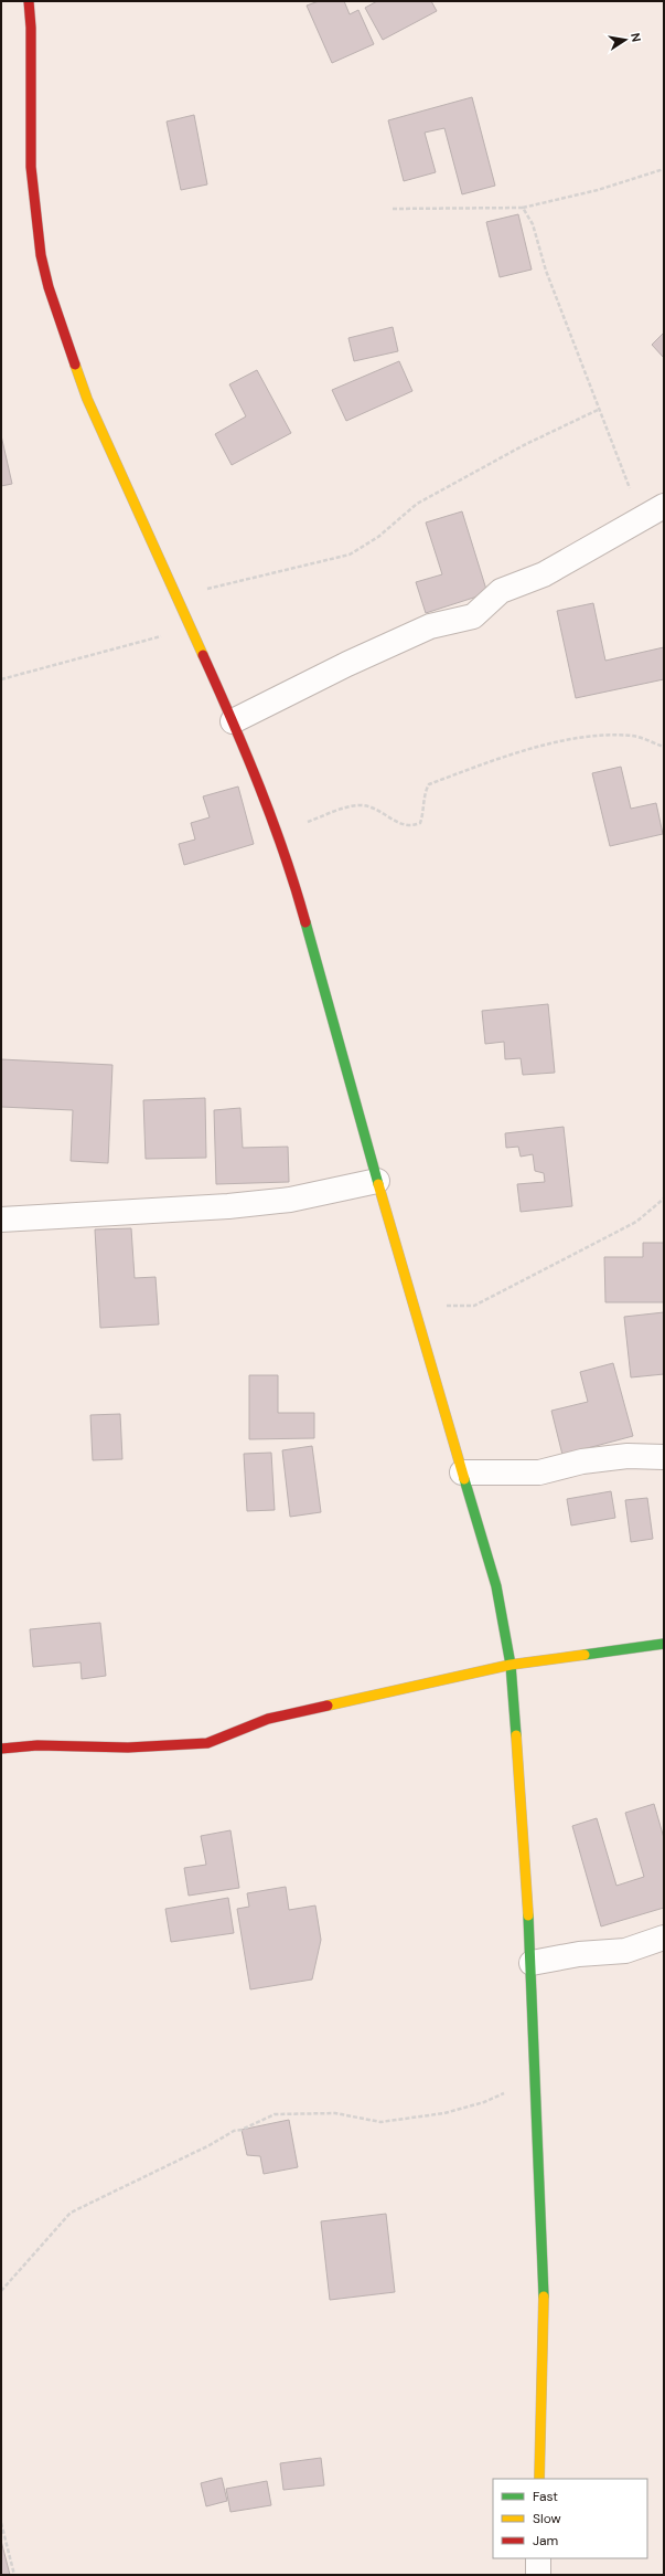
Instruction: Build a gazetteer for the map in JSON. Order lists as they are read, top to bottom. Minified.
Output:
{"legend":["Fast","Slow","Jam"],"north":"right"}
